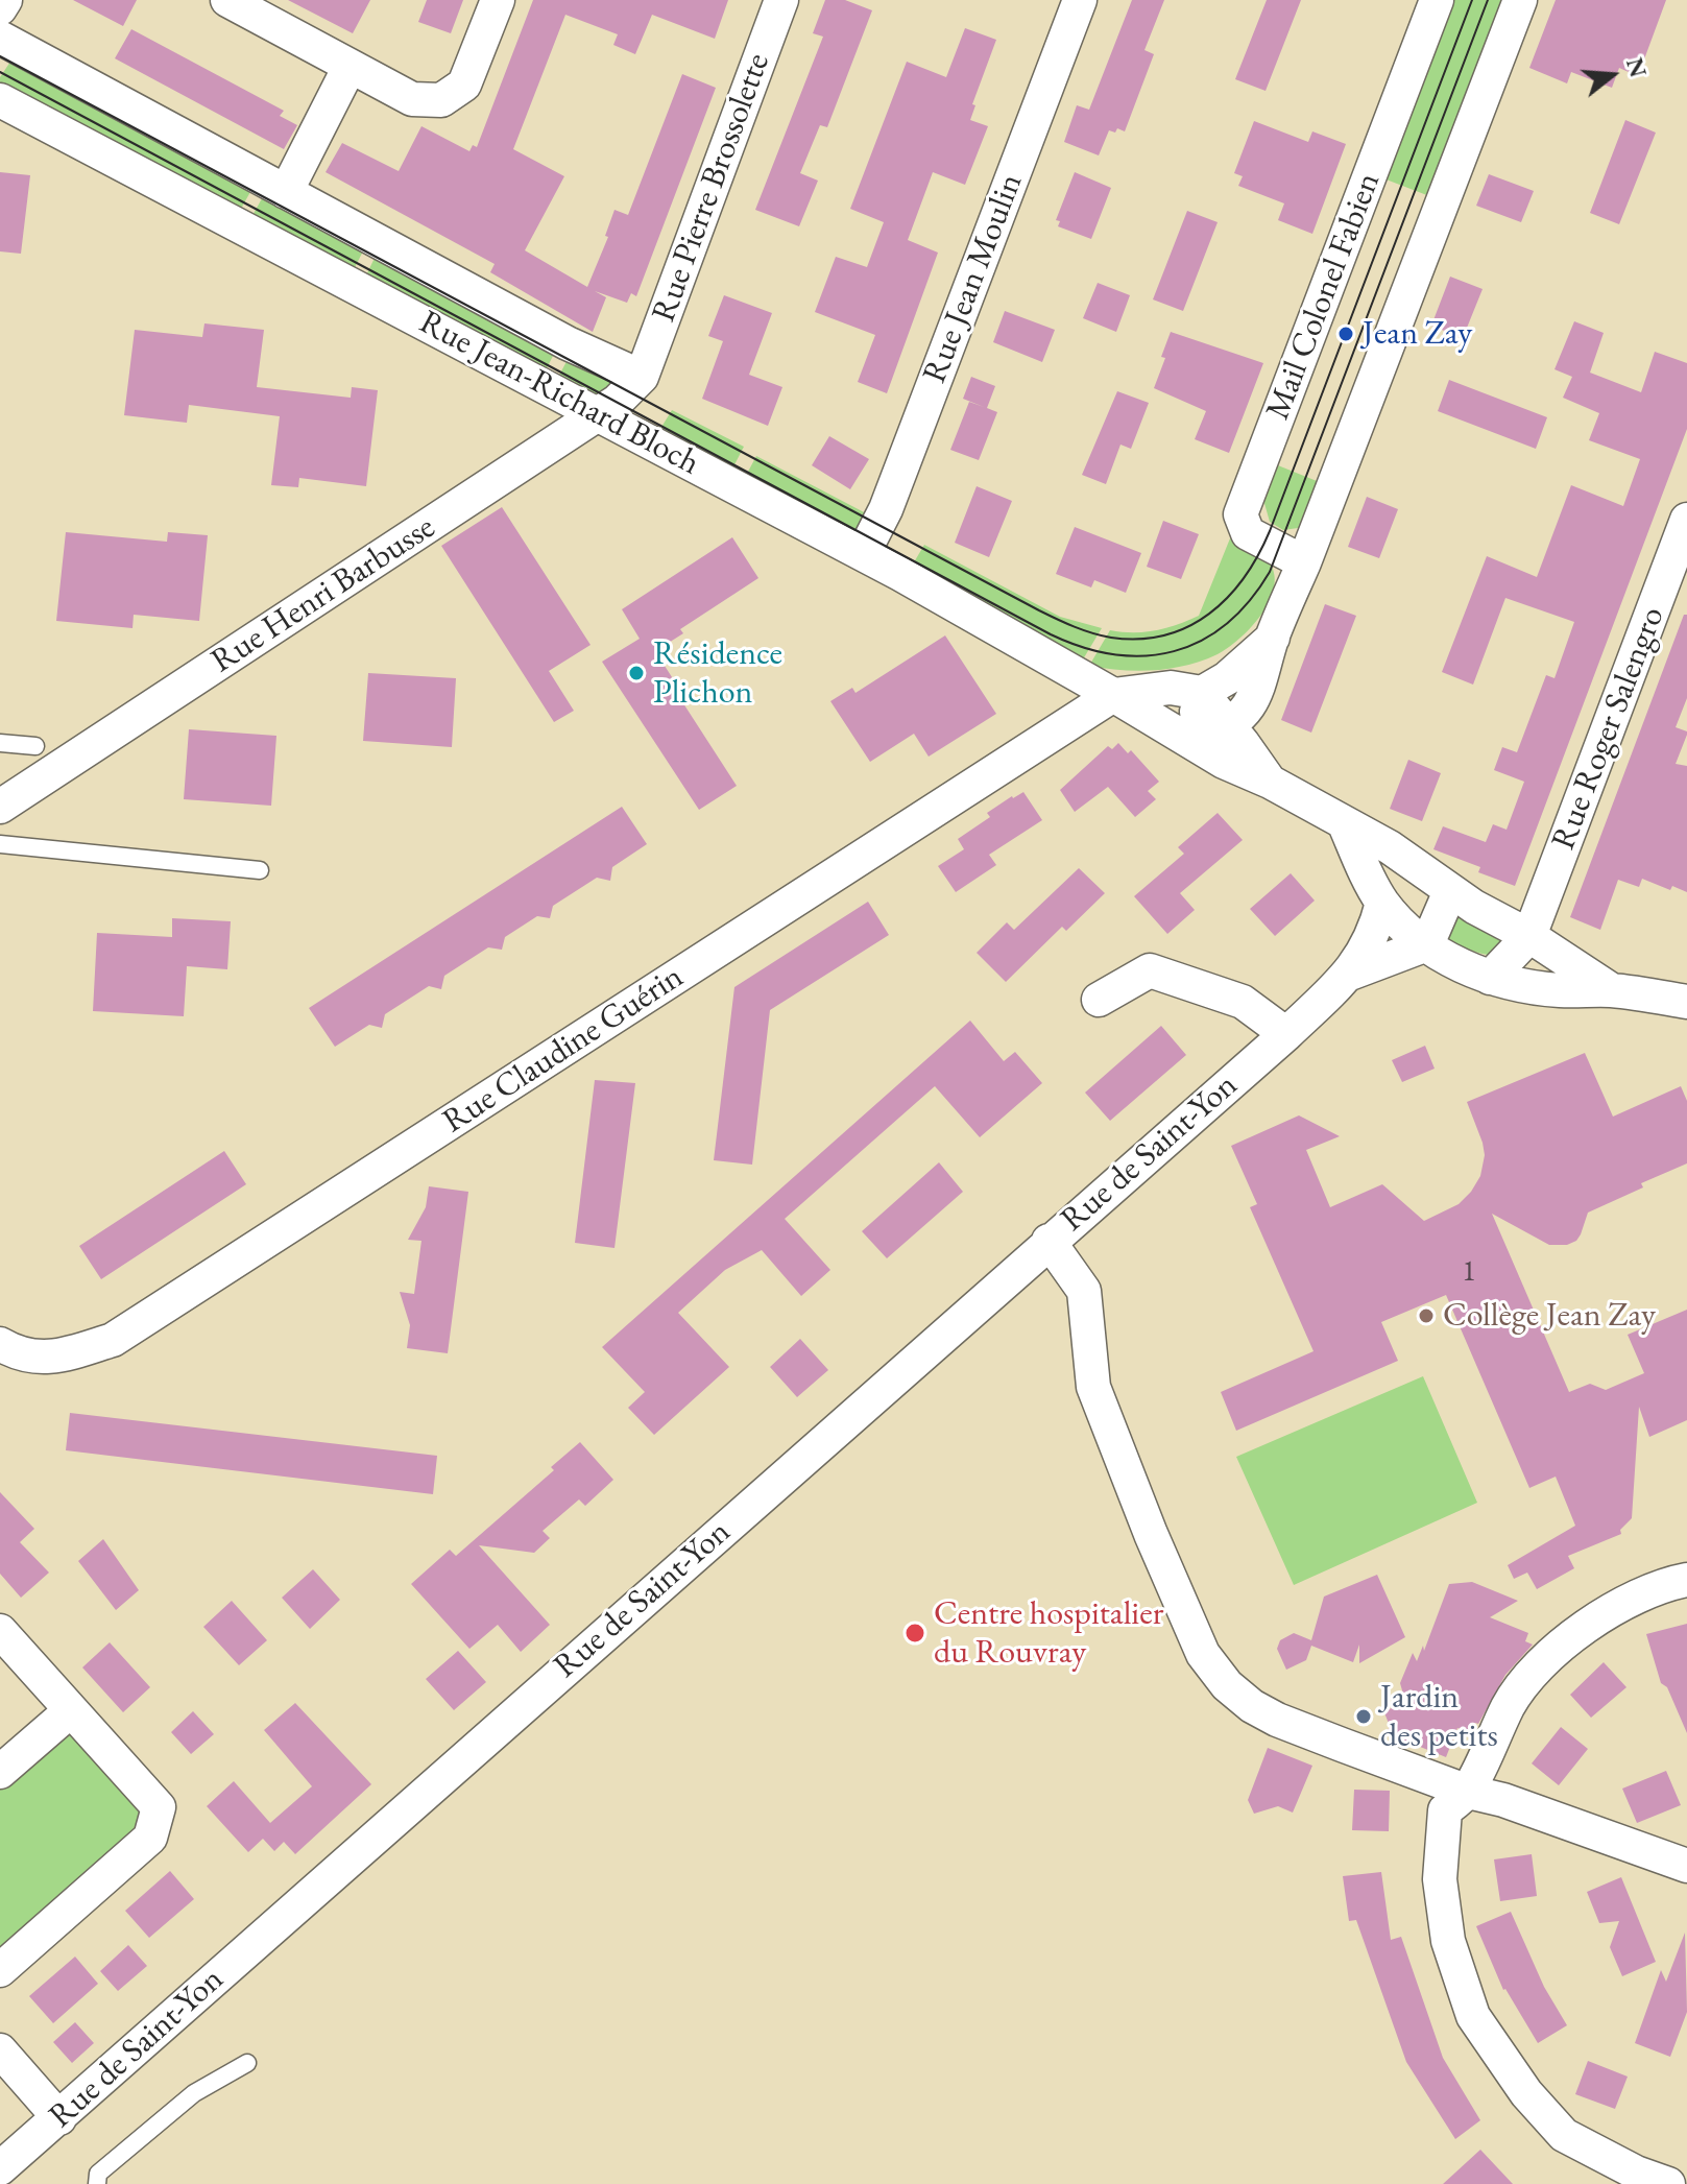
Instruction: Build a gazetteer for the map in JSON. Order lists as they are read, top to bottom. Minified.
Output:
{"streets":{"street":["Rue Pierre Brossolette","Rue Jean Moulin","Mail Colonel Fabien","Rue Jean-Richard Bloch","Rue Henri Barbusse","Rue Roger Salengro","Rue Claudine Guérin","Rue de Saint-Yon"]},"crossings":[["Rue Pierre Brossolette","Rue Jean-Richard Bloch"],["Rue Pierre Brossolette","Rue Henri Barbusse"],["Rue Jean Moulin","Rue Jean-Richard Bloch"],["Rue Jean-Richard Bloch","Rue Henri Barbusse"],["Rue Jean-Richard Bloch","Rue Roger Salengro"],["Rue Jean-Richard Bloch","Rue Claudine Guérin"]],"places":["Jean Zay","Résidence Plichon","Collège Jean Zay","Centre hospitalier du Rouvray","Jardin des petits"],"house_numbers":["1"],"north":"right"}
